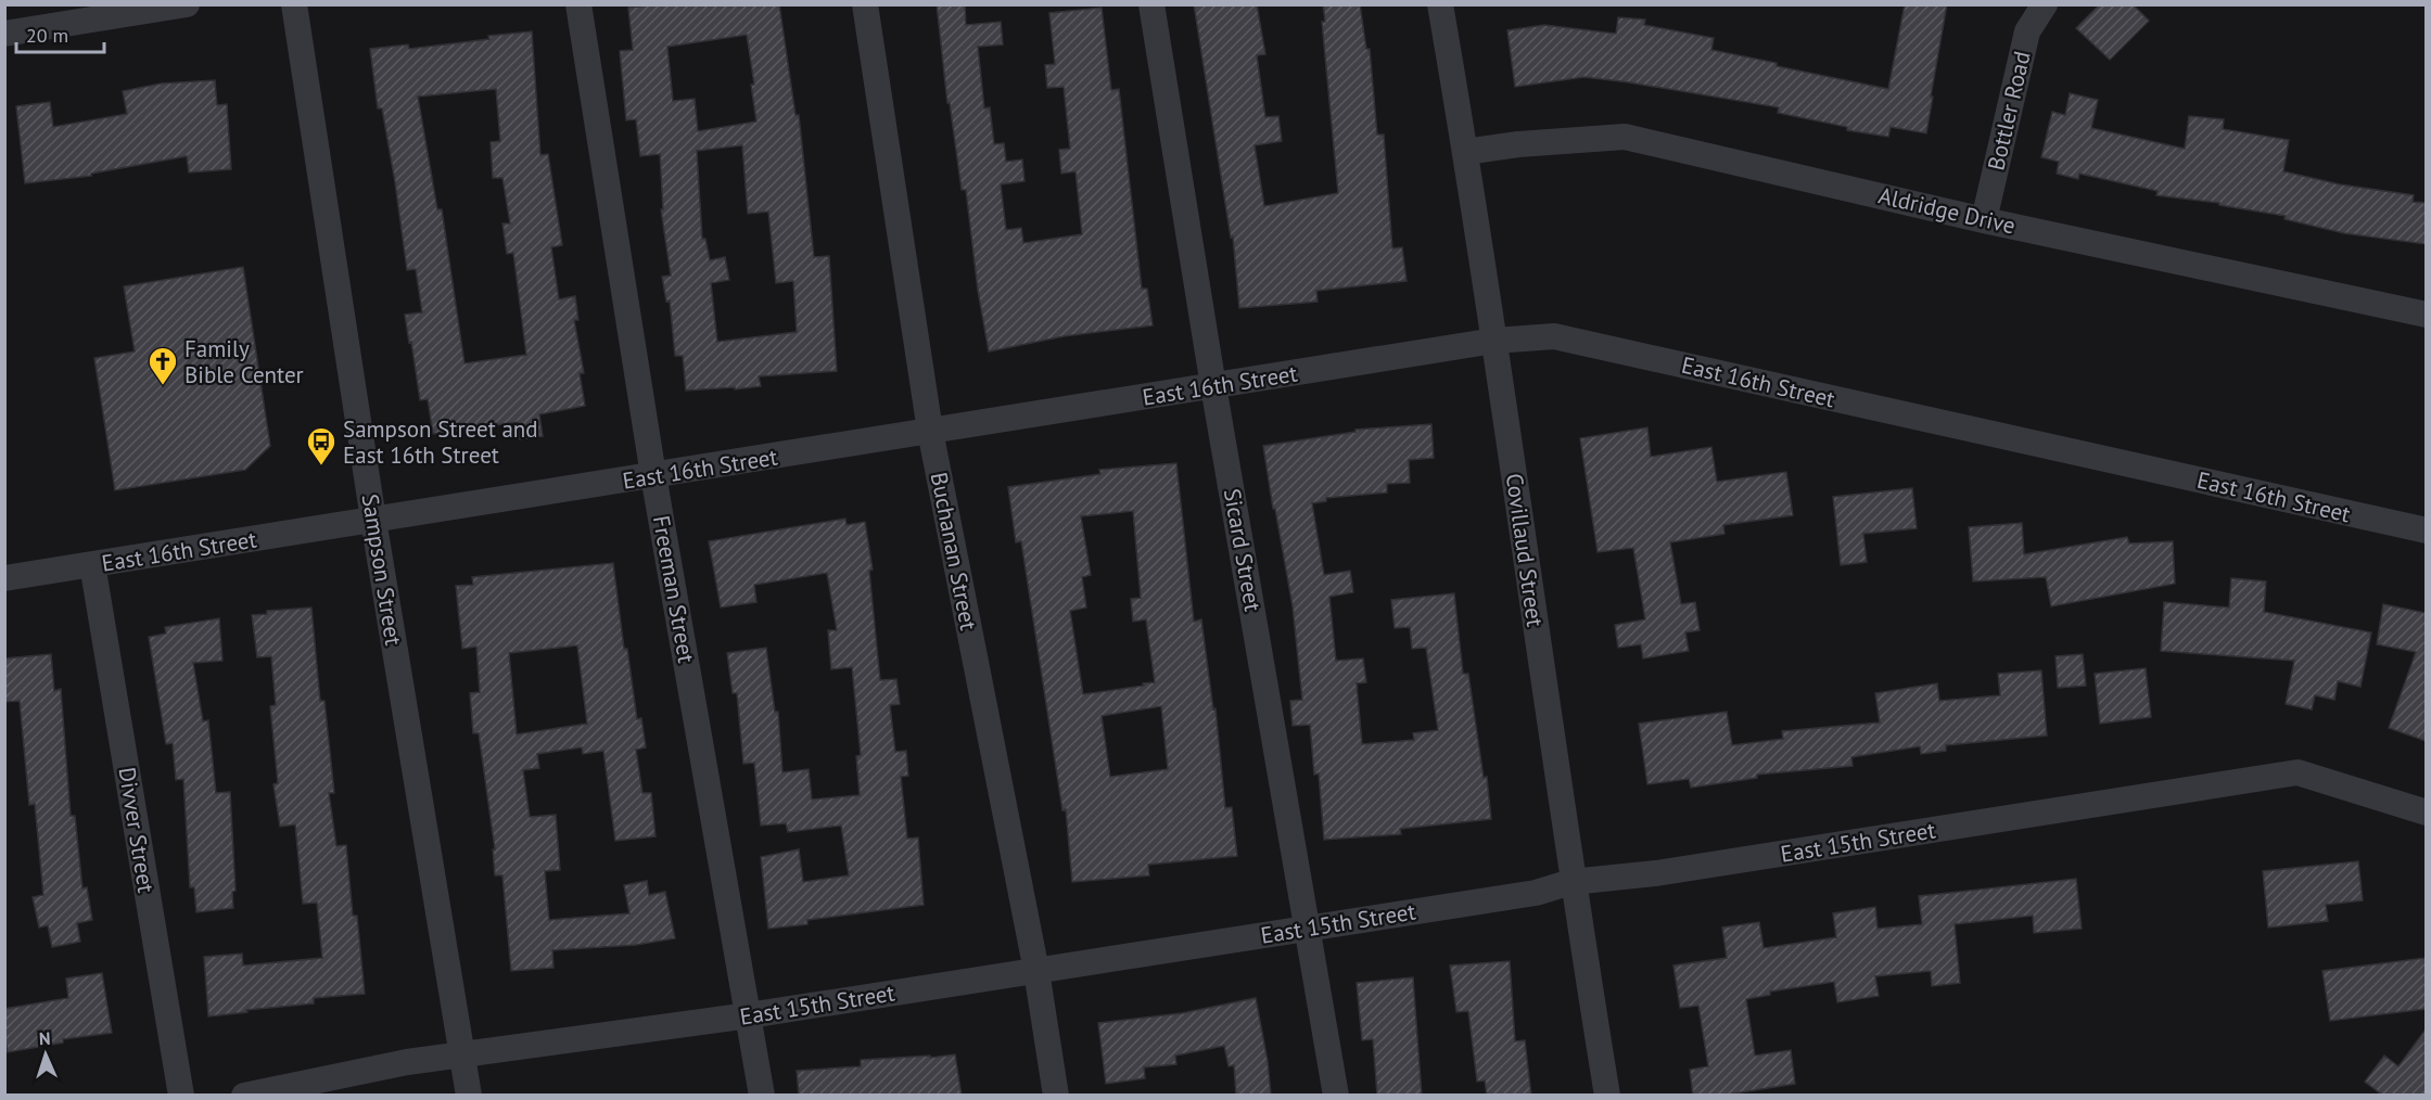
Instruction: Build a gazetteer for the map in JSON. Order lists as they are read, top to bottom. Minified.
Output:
{"streets":{"street":["Bottler Road","Aldridge Drive","East 16th Street","Sicard Street","Covillaud Street","Buchanan Street","Sampson Street","Freeman Street","Divver Street","East 15th Street"]},"crossings":[["Bottler Road","Aldridge Drive"],["Aldridge Drive","Covillaud Street"],["East 16th Street","Sicard Street"],["East 16th Street","Covillaud Street"],["East 16th Street","Buchanan Street"],["East 16th Street","Sampson Street"],["East 16th Street","Freeman Street"],["East 16th Street","Divver Street"],["Sicard Street","East 15th Street"],["Covillaud Street","East 15th Street"],["Buchanan Street","East 15th Street"],["Sampson Street","East 15th Street"],["Freeman Street","East 15th Street"]],"places":{"church":["Family Bible Center"],"bus stop":["Sampson Street and East 16th Street"]},"scale_bar":"20 m","north":"top"}
